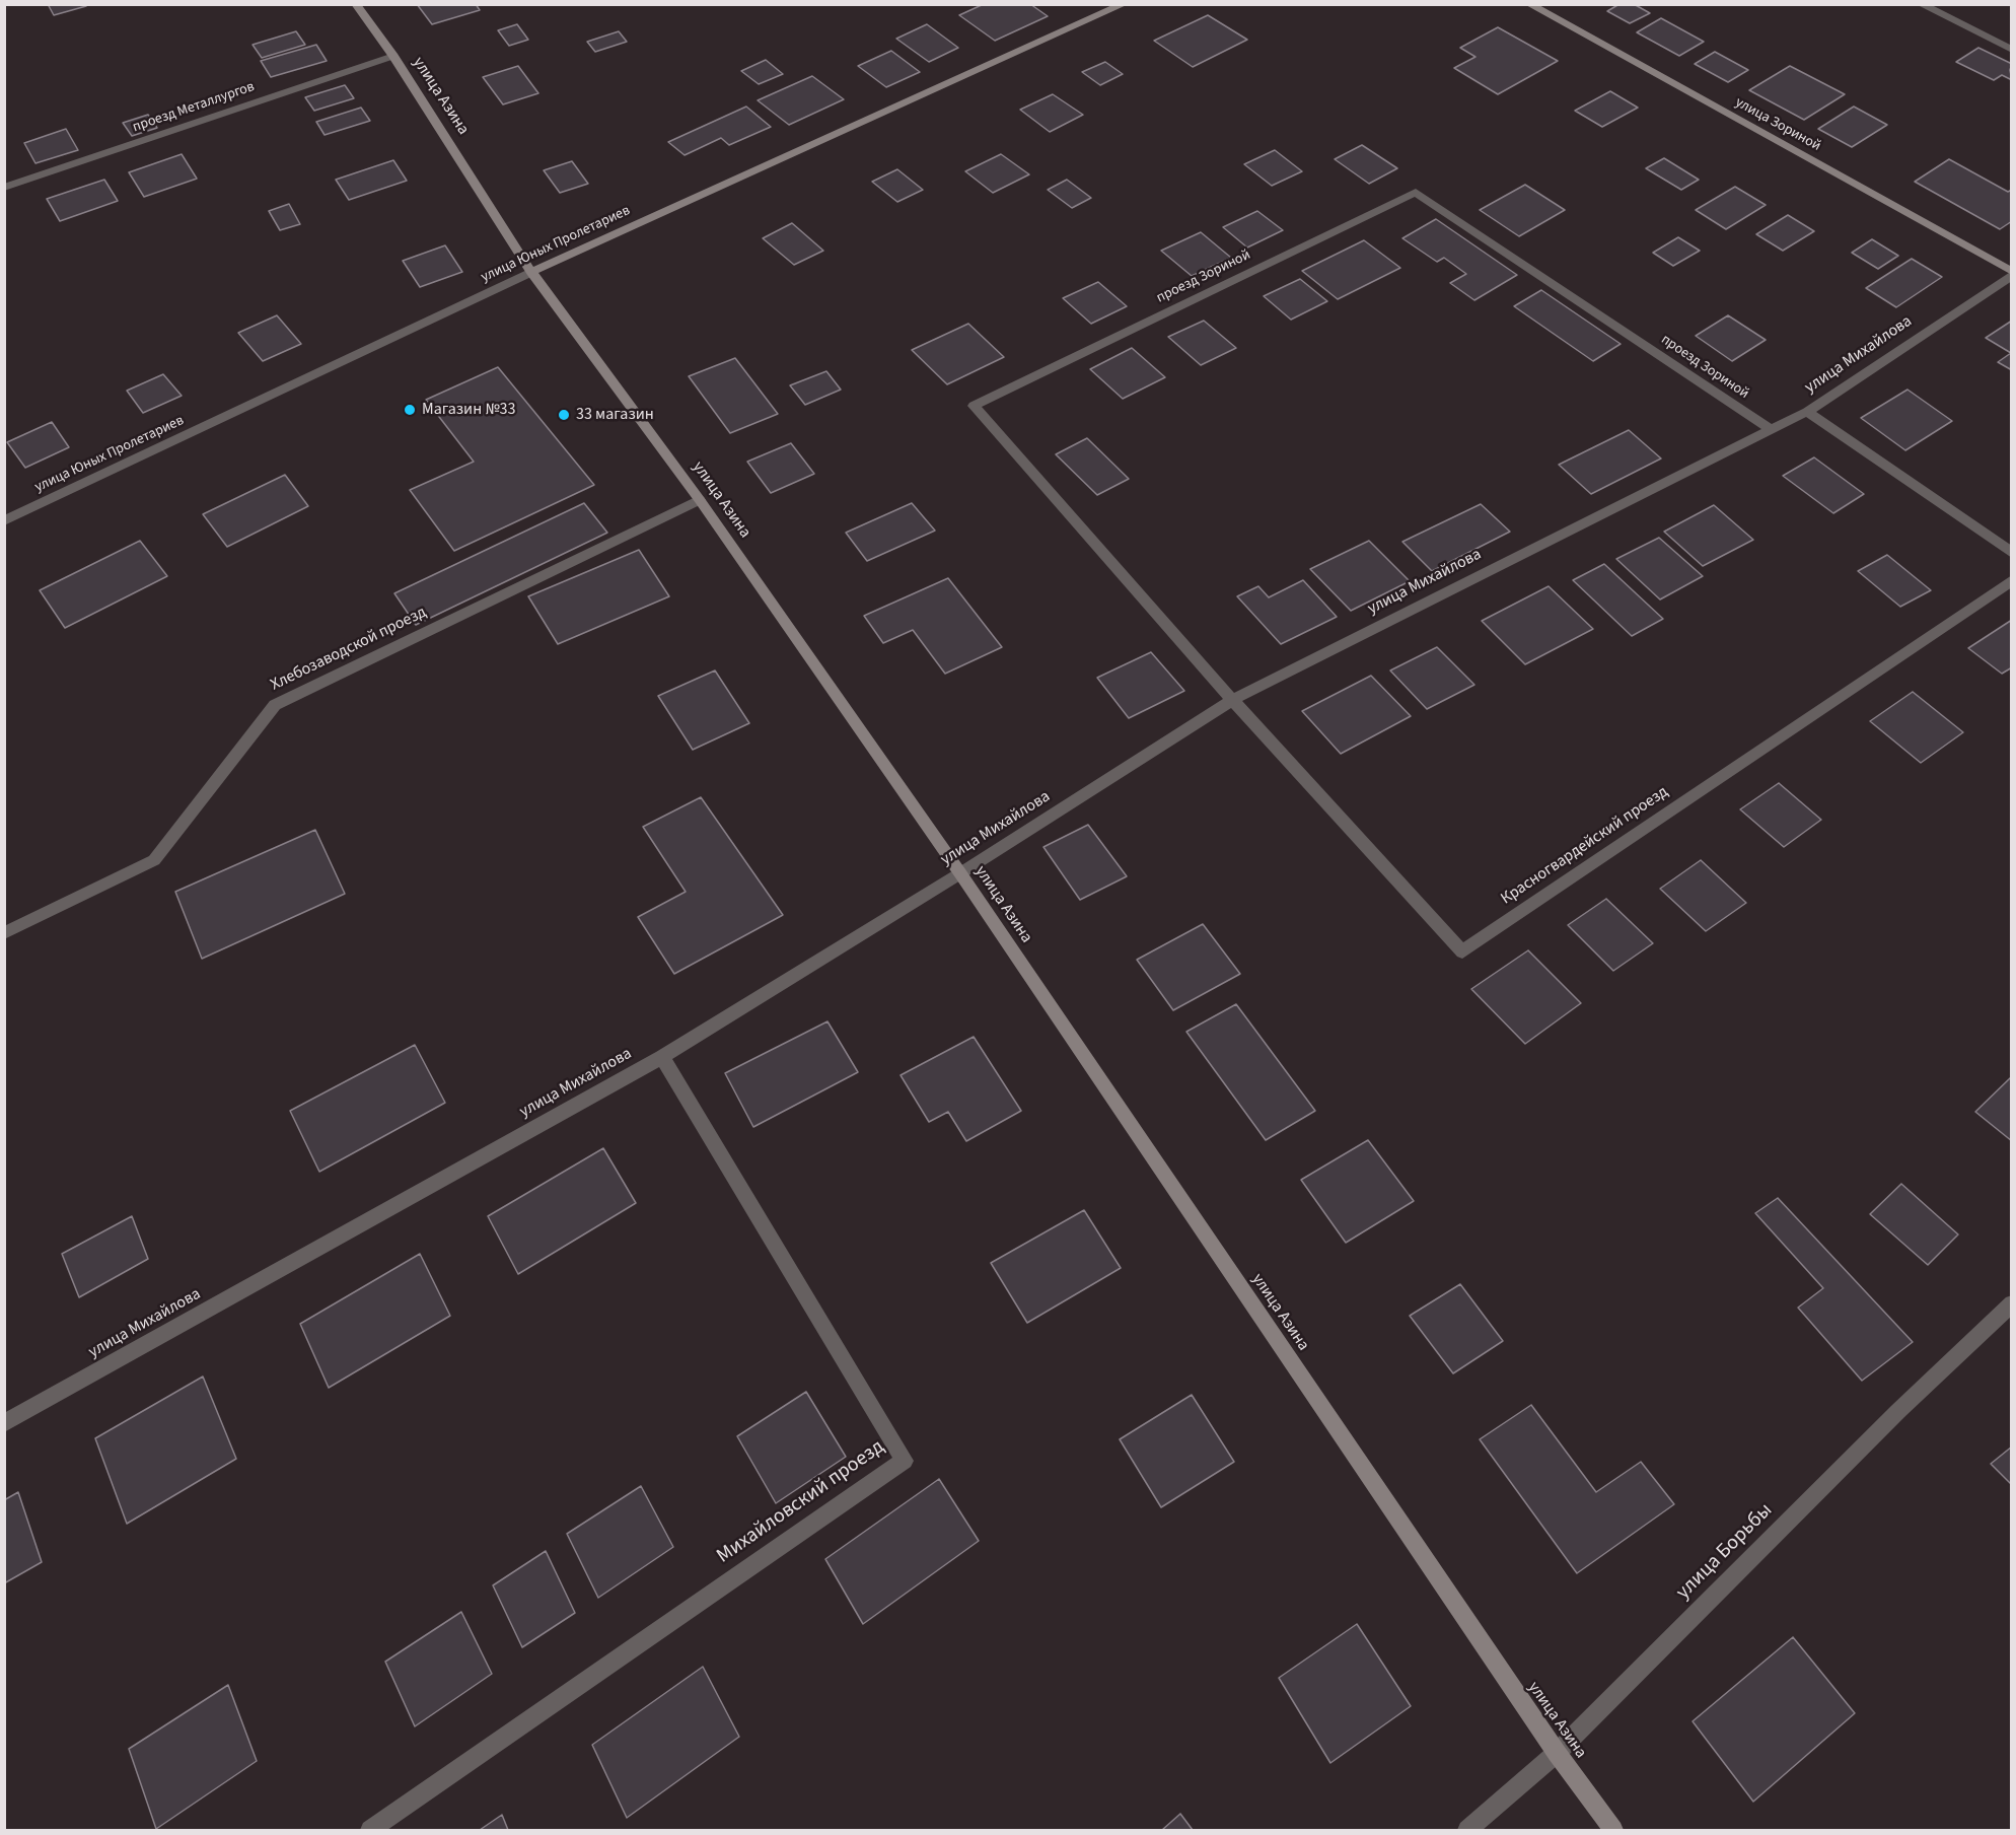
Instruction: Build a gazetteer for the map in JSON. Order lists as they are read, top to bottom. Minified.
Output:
{"streets":{"main road":["улица Азина","улица Зориной","улица Юных Пролетариев"],"street":["проезд Металлургов","проезд Зориной","улица Михайлова","Хлебозаводской проезд","Красногвардейский проезд","Михайловский проезд","улица Борьбы"]},"crossings":[["улица Азина","проезд Металлургов"],["улица Азина","улица Юных Пролетариев"],["улица Азина","улица Михайлова"],["улица Азина","Хлебозаводской проезд"],["улица Азина","улица Борьбы"],["улица Зориной","улица Михайлова"],["проезд Зориной","улица Михайлова"],["проезд Зориной","Красногвардейский проезд"],["улица Михайлова","Красногвардейский проезд"],["улица Михайлова","Михайловский проезд"]],"places":["Магазин №33","33 магазин"]}
